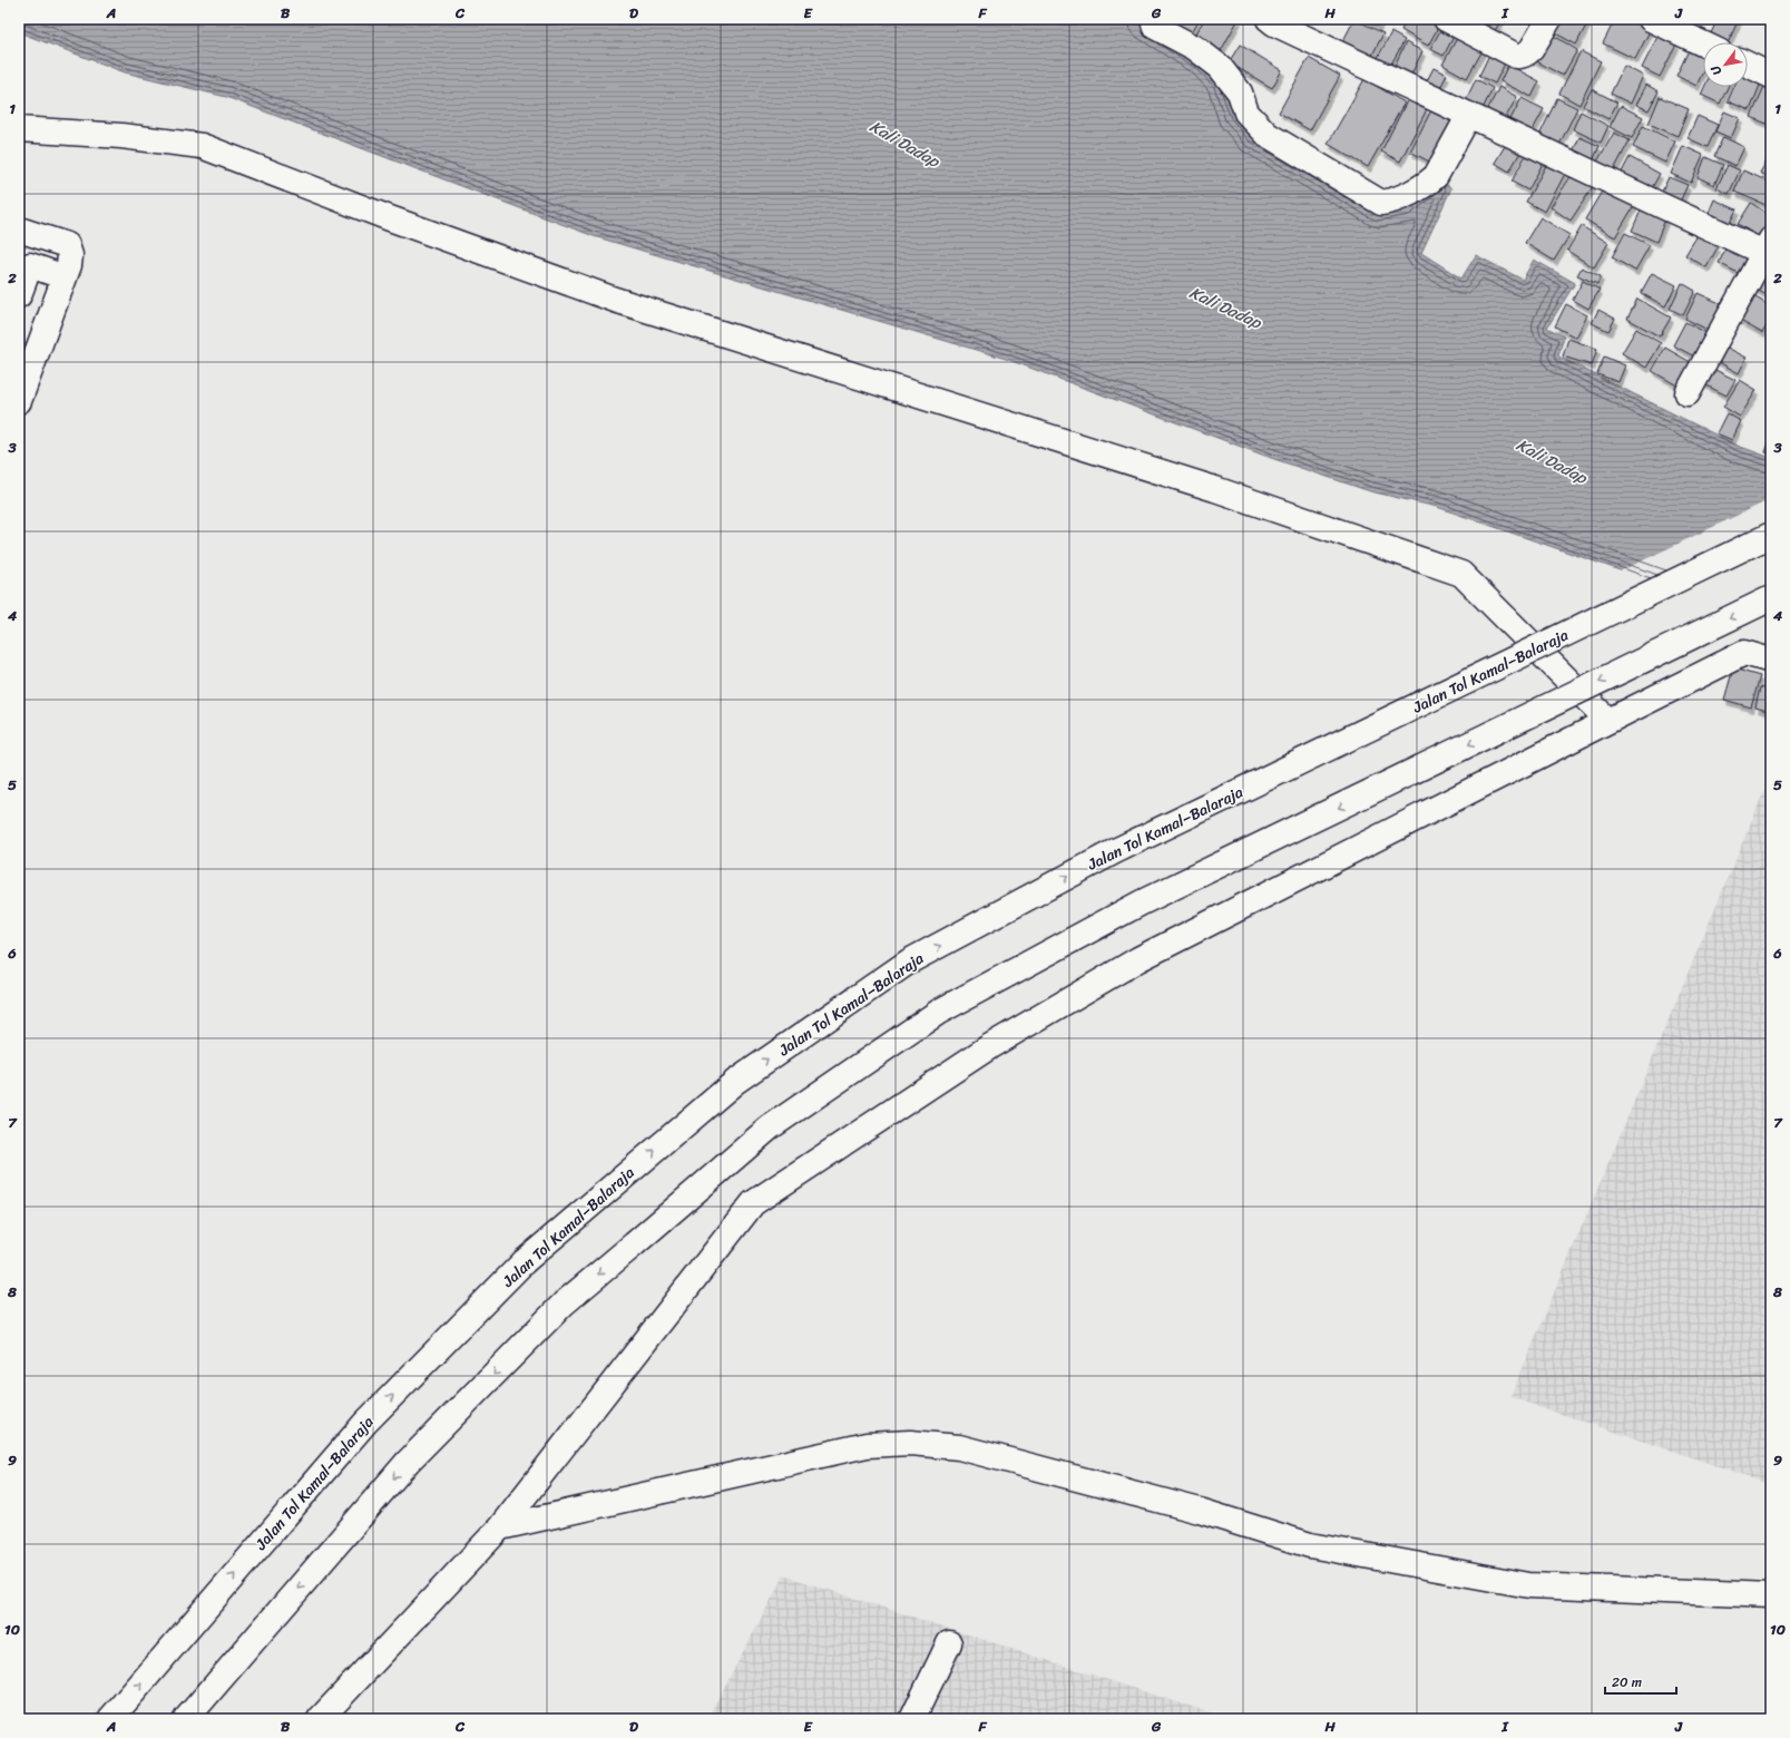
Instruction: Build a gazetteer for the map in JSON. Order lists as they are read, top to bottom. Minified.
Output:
{"streets":{"main road":["Jalan Tol Kamal–Balaraja"]},"water":["Kali Dadap"],"scale_bar":"20 m","north":"bottom left","grid":{"columns":["A","B","C","D","E","F","G","H","I","J"],"rows":["1","2","3","4","5","6","7","8","9","10"]}}
